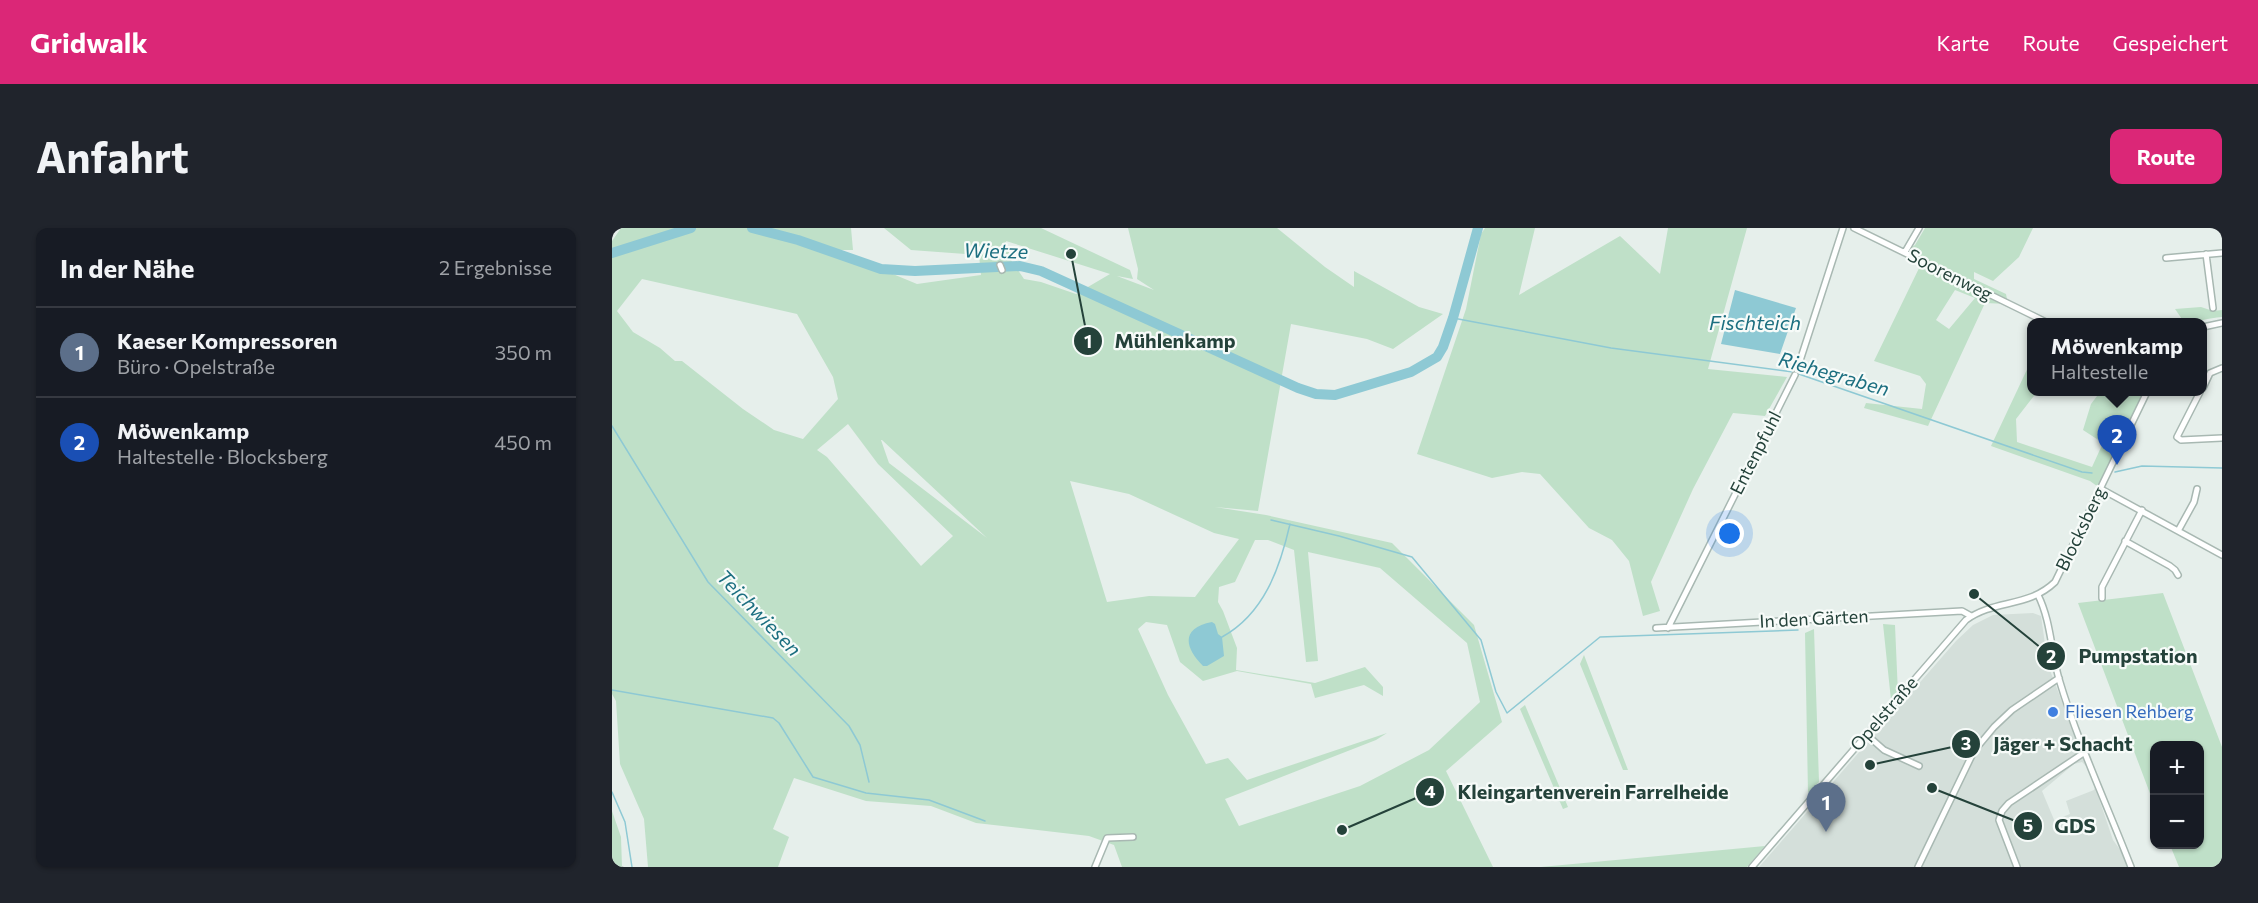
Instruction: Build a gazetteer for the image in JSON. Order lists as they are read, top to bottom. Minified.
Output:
{"streets":{"street":["Soorenweg","Entenpfuhl","Blocksberg","In den Gärten","Opelstraße"]},"crossings":[["Entenpfuhl","In den Gärten"],["Blocksberg","Opelstraße"],["In den Gärten","Opelstraße"]],"water":["Wietze","Fischteich","Riehegraben","Teichwiesen"],"places":["Mühlenkamp","Pumpstation","Fliesen Rehberg","Jäger + Schacht","GDS","Kleingartenverein Farrelheide"],"page":{"header":"Gridwalk","nav":["Karte","Route","Gespeichert"],"buttons":"Route","title":"Anfahrt","heading":["In der Nähe","2 Ergebnisse"],"list":[{"mark":"1","name":"Kaeser Kompressoren","note":"Büro · Opelstraße","value":"350 m"},{"mark":"2","name":"Möwenkamp","note":"Haltestelle · Blocksberg","value":"450 m"}],"popup":["Möwenkamp","Haltestelle"],"pins":["2","1"],"map_buttons":["+","−"]}}
